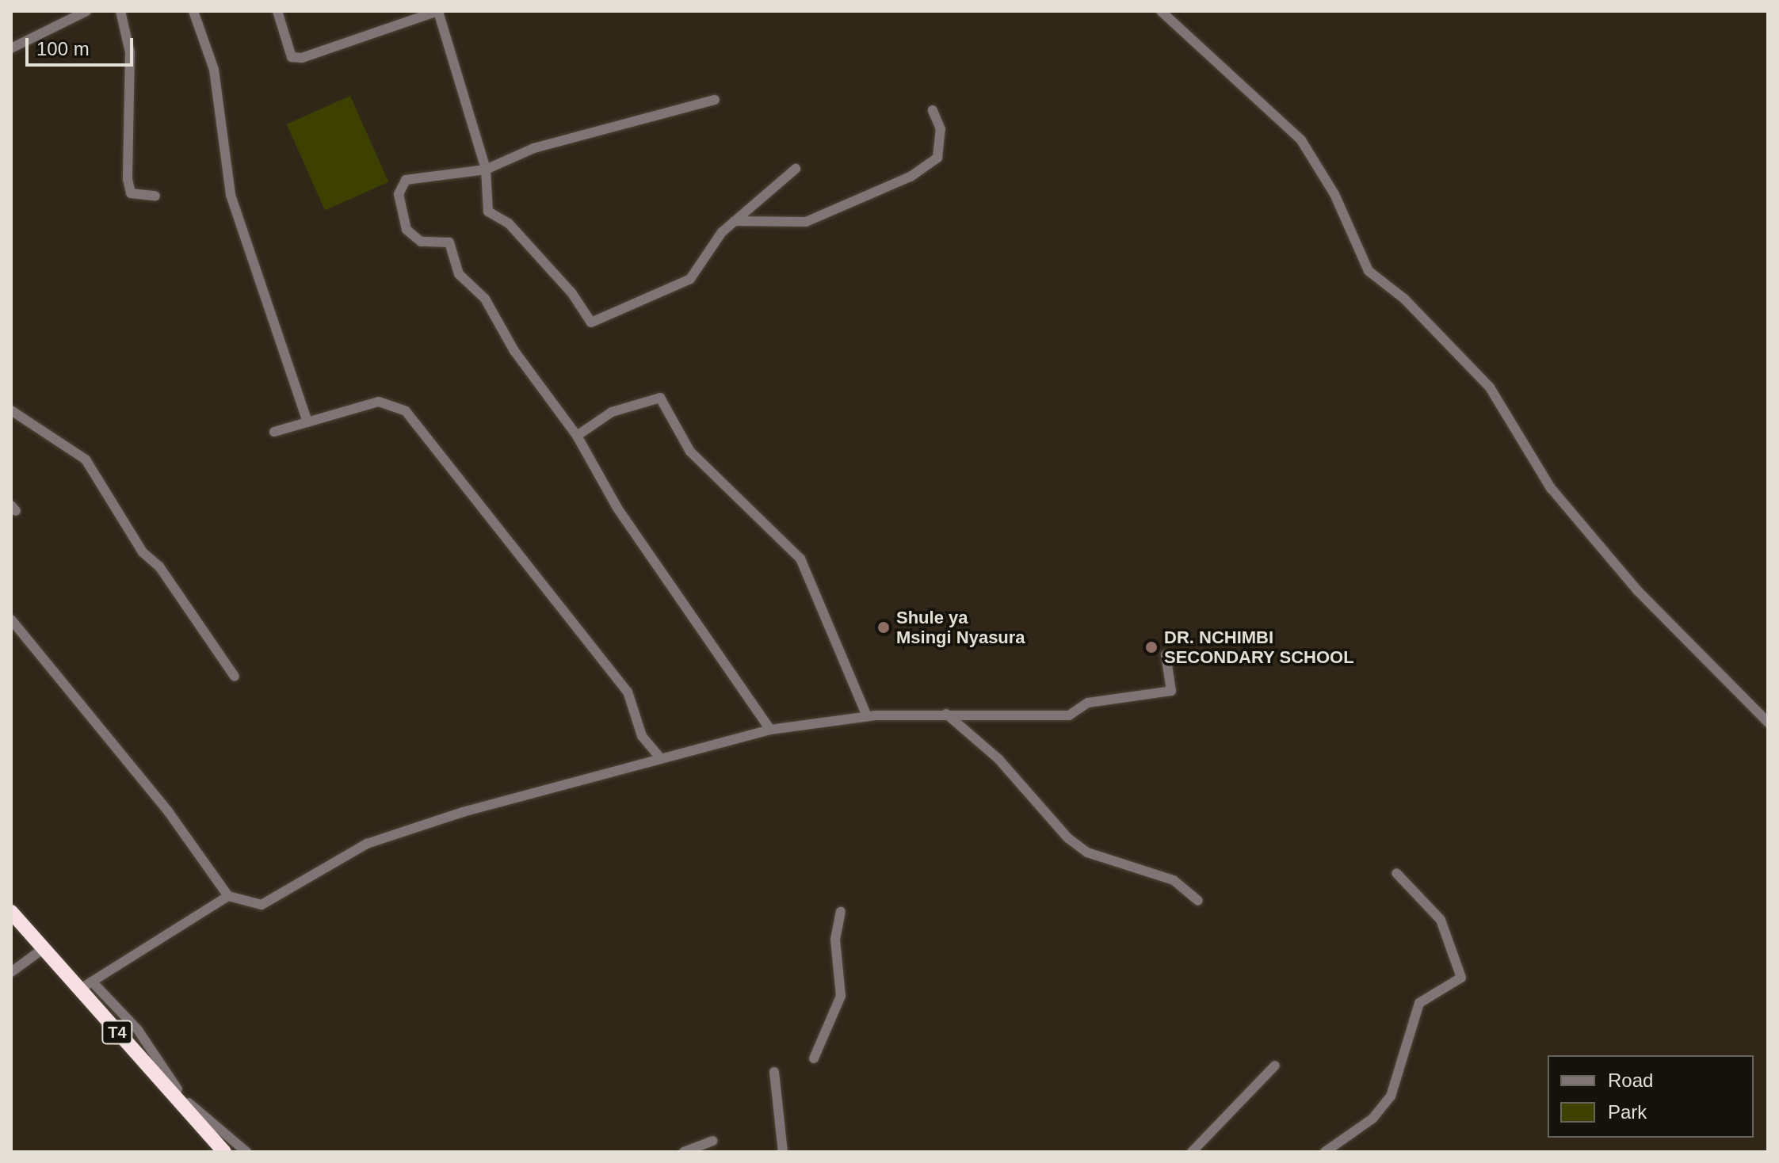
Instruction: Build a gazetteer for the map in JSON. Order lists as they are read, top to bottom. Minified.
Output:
{"streets":{"highway":["T4"]},"places":["Shule ya Msingi Nyasura","DR. NCHIMBI SECONDARY SCHOOL"],"legend":["Road","Park"],"scale_bar":"100 m"}
